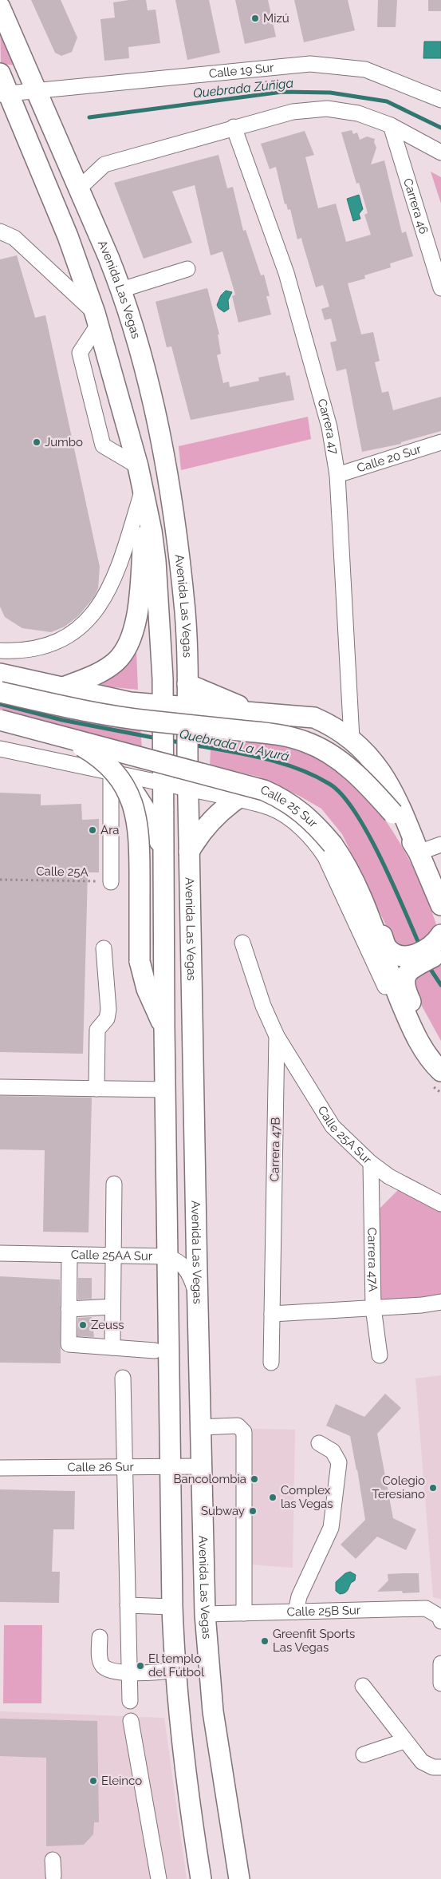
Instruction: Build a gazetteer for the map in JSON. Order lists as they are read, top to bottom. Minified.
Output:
{"streets":{"main road":["Avenida Las Vegas","Calle 25 Sur"],"street":["Calle 19 Sur","Carrera 46","Carrera 47","Calle 20 Sur","Calle 25A Sur","Carrera 47B","Calle 25AA Sur","Carrera 47A","Calle 26 Sur","Calle 25B Sur"],"path":["Calle 25A"]},"crossings":[["Calle 19 Sur","Avenida Las Vegas"],["Avenida Las Vegas","Calle 25 Sur"],["Avenida Las Vegas","Calle 25AA Sur"],["Avenida Las Vegas","Calle 26 Sur"],["Avenida Las Vegas","Calle 25B Sur"],["Carrera 47","Calle 20 Sur"],["Calle 25A Sur","Carrera 47B"],["Calle 25A Sur","Carrera 47A"]],"water":["Quebrada Zúñiga","Quebrada La Ayurá"],"places":["Mizú","Jumbo","Ara","Zeuss","Bancolombia","Colegio Teresiano","Complex las Vegas","Subway","Greenfit Sports Las Vegas","El templo del Fútbol","Eleinco"]}
